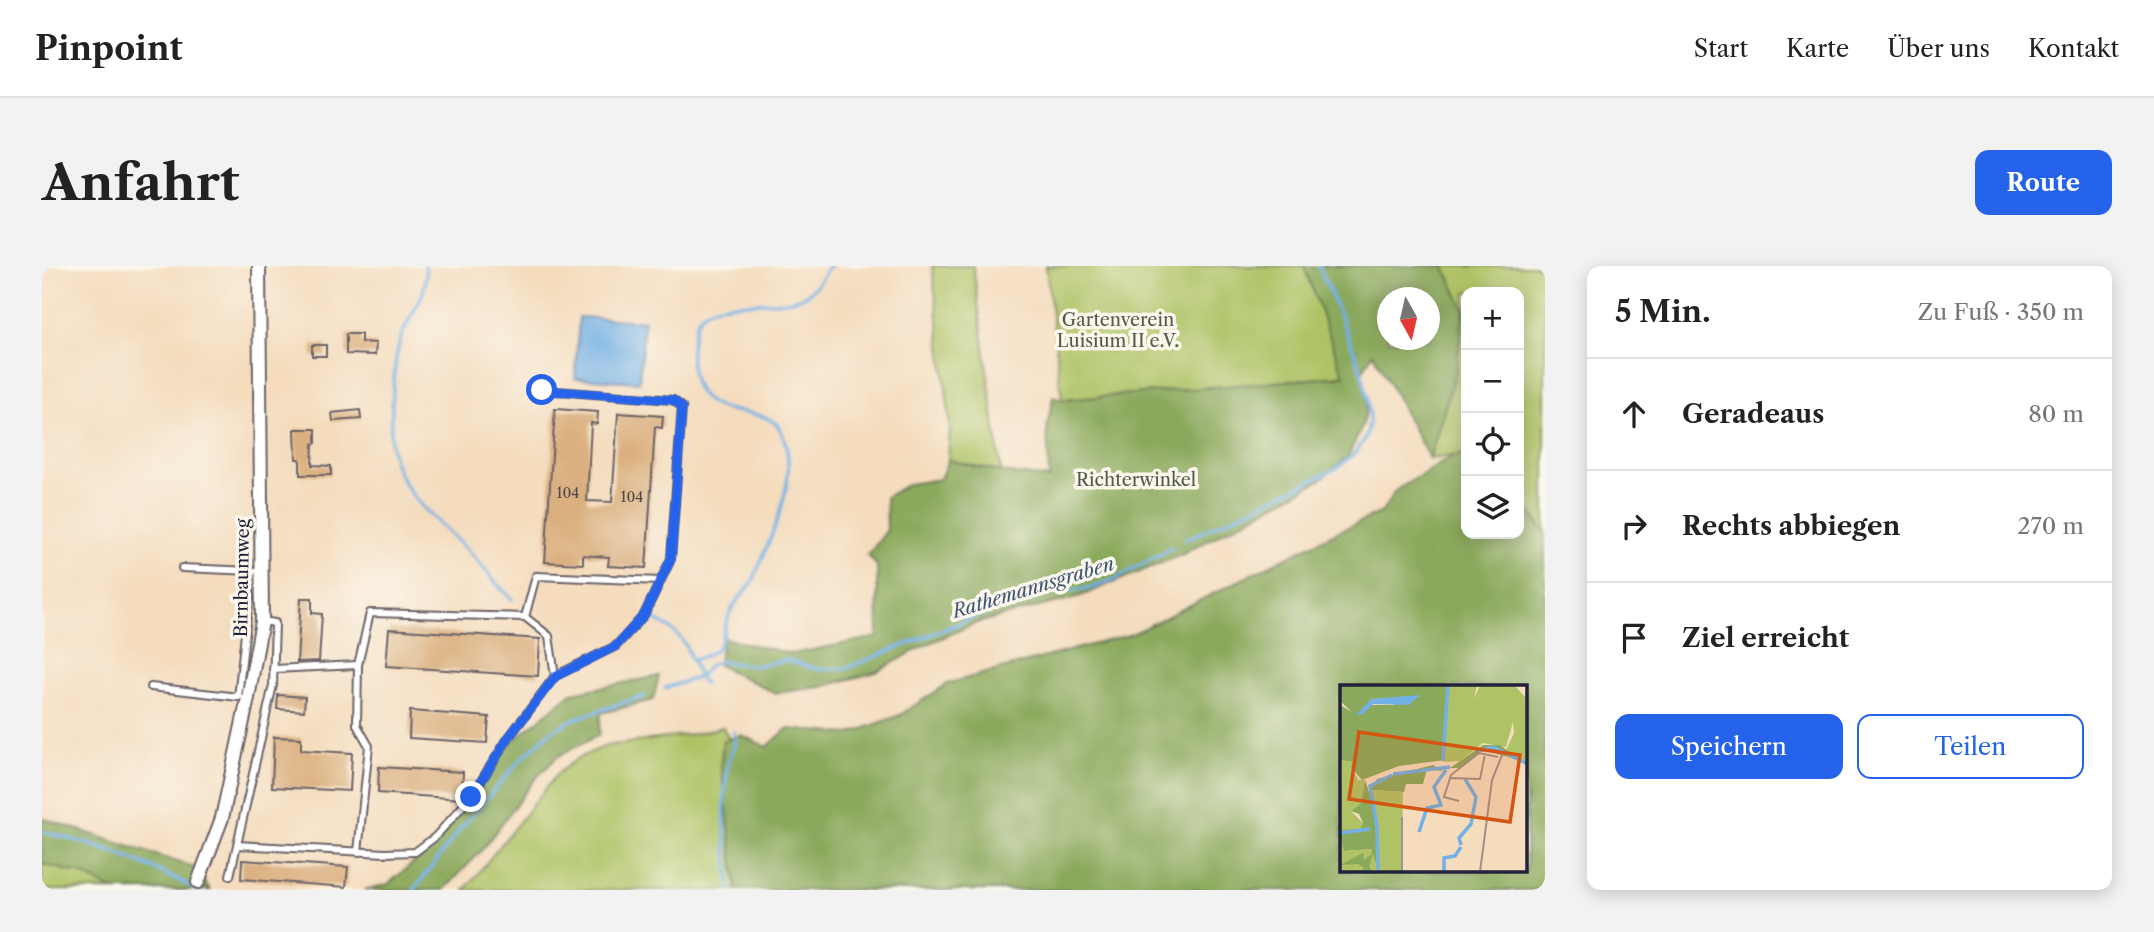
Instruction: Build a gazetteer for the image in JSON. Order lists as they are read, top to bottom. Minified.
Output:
{"streets":{"street":["Birnbaumweg"]},"water":["Rathemannsgraben"],"parks":["Gartenverein Luisium II e.V.","Richterwinkel"],"house_numbers":["104","104"],"north":"bottom","page":{"header":"Pinpoint","nav":["Start","Karte","Über uns","Kontakt"],"buttons":["Route",["Speichern","Teilen"]],"title":"Anfahrt","heading":["5 Min.","Zu Fuß · 350 m"],"map_buttons":["+","−"],"list":[["Geradeaus","80 m"],["Rechts abbiegen","270 m"],"Ziel erreicht"]}}
